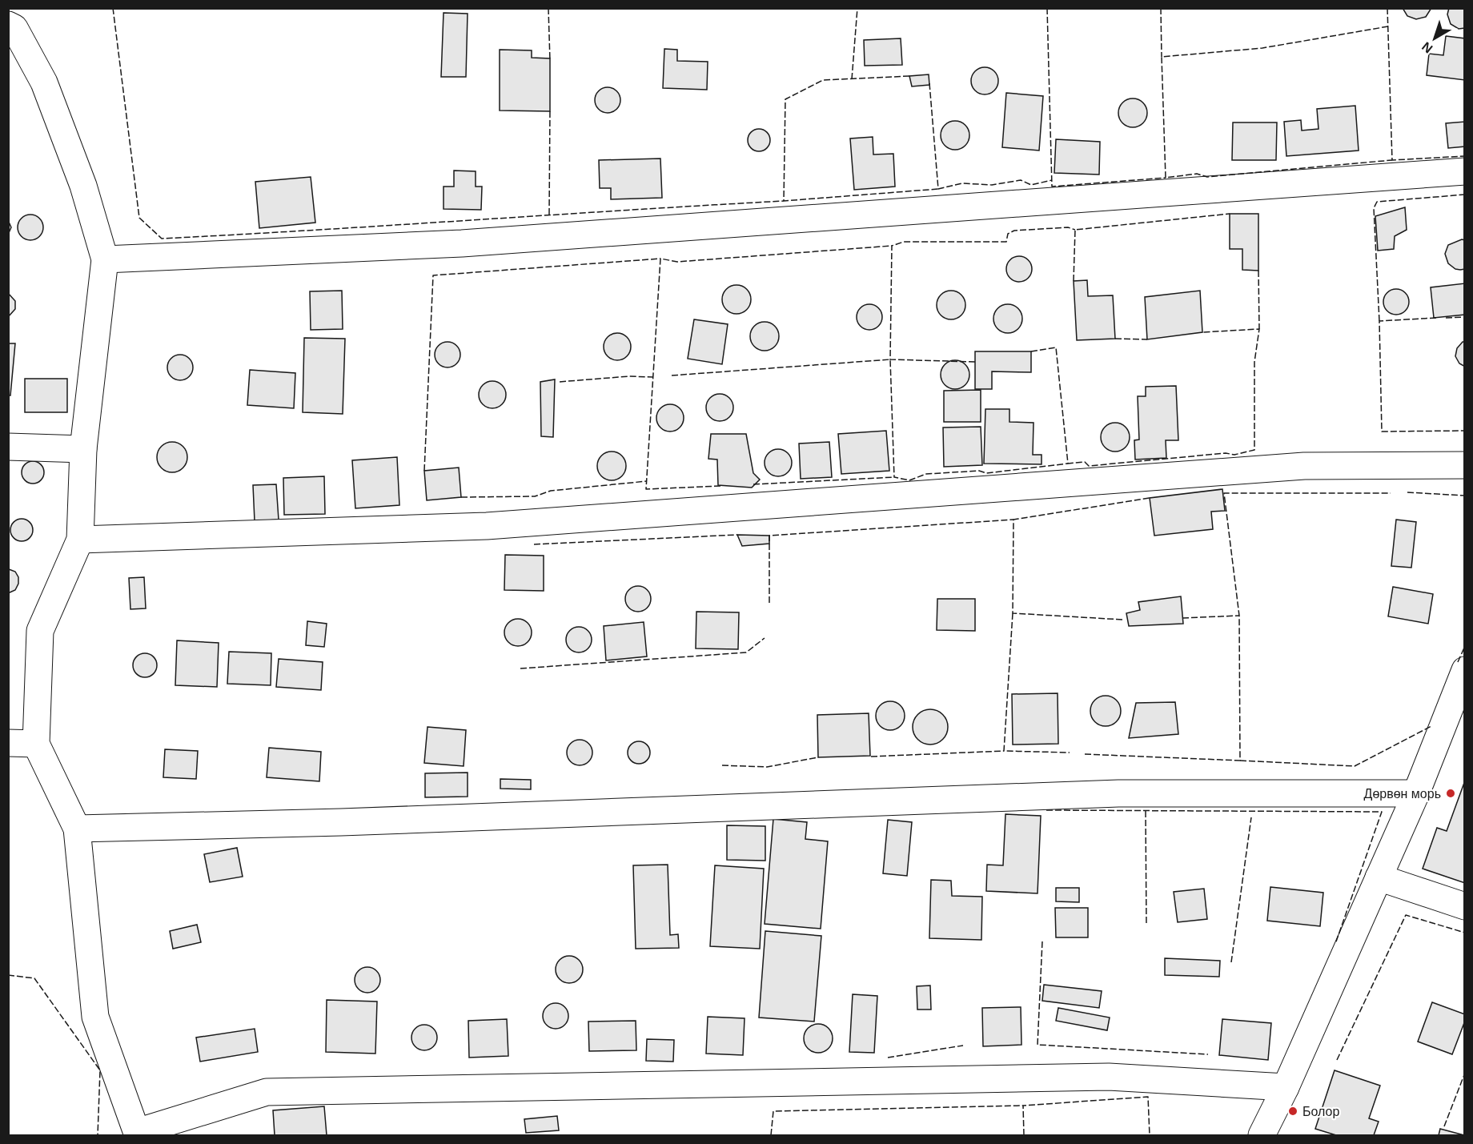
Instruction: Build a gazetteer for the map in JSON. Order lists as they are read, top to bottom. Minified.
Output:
{"places":["Дөрвөн морь","Болор"],"north":"bottom left"}
